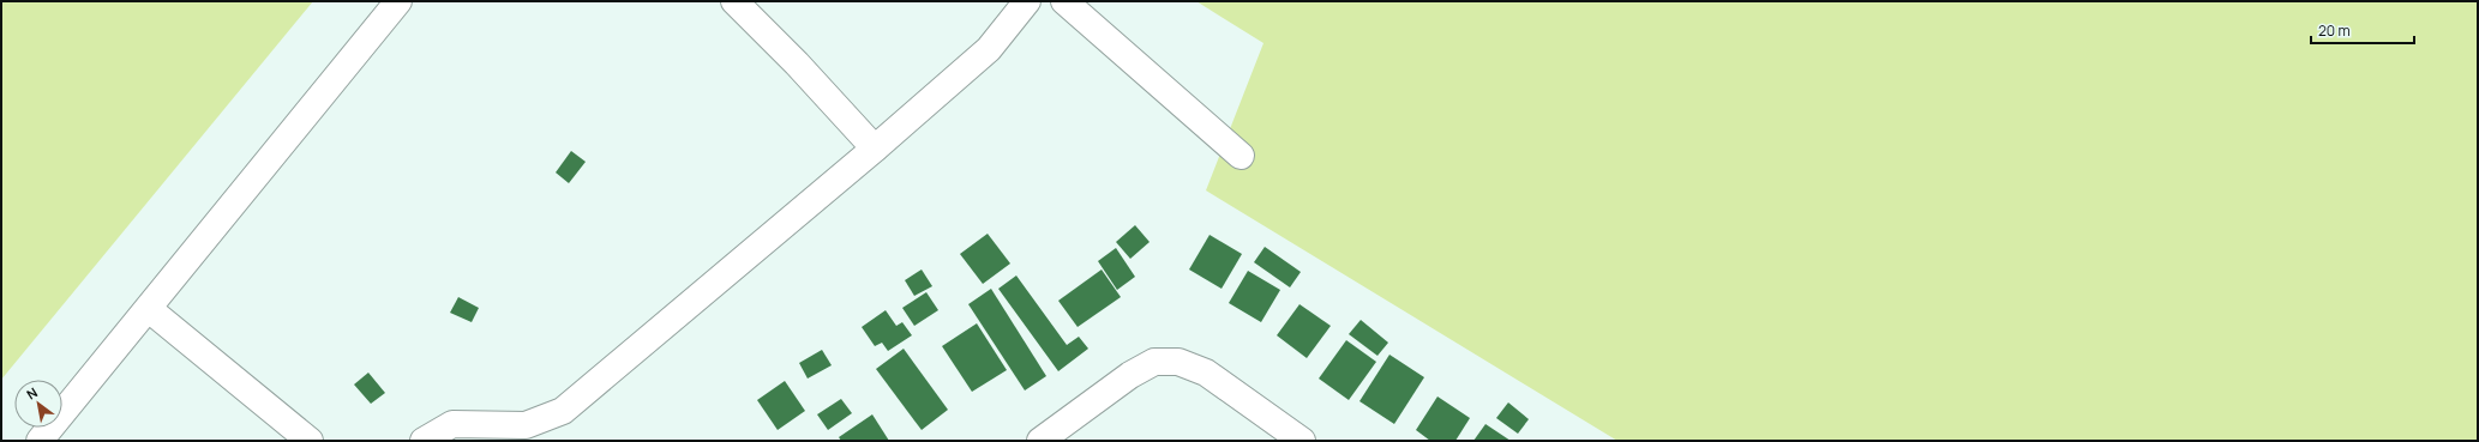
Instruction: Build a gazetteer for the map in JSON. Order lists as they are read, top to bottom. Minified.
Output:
{"scale_bar":"20 m","north":"top left"}
